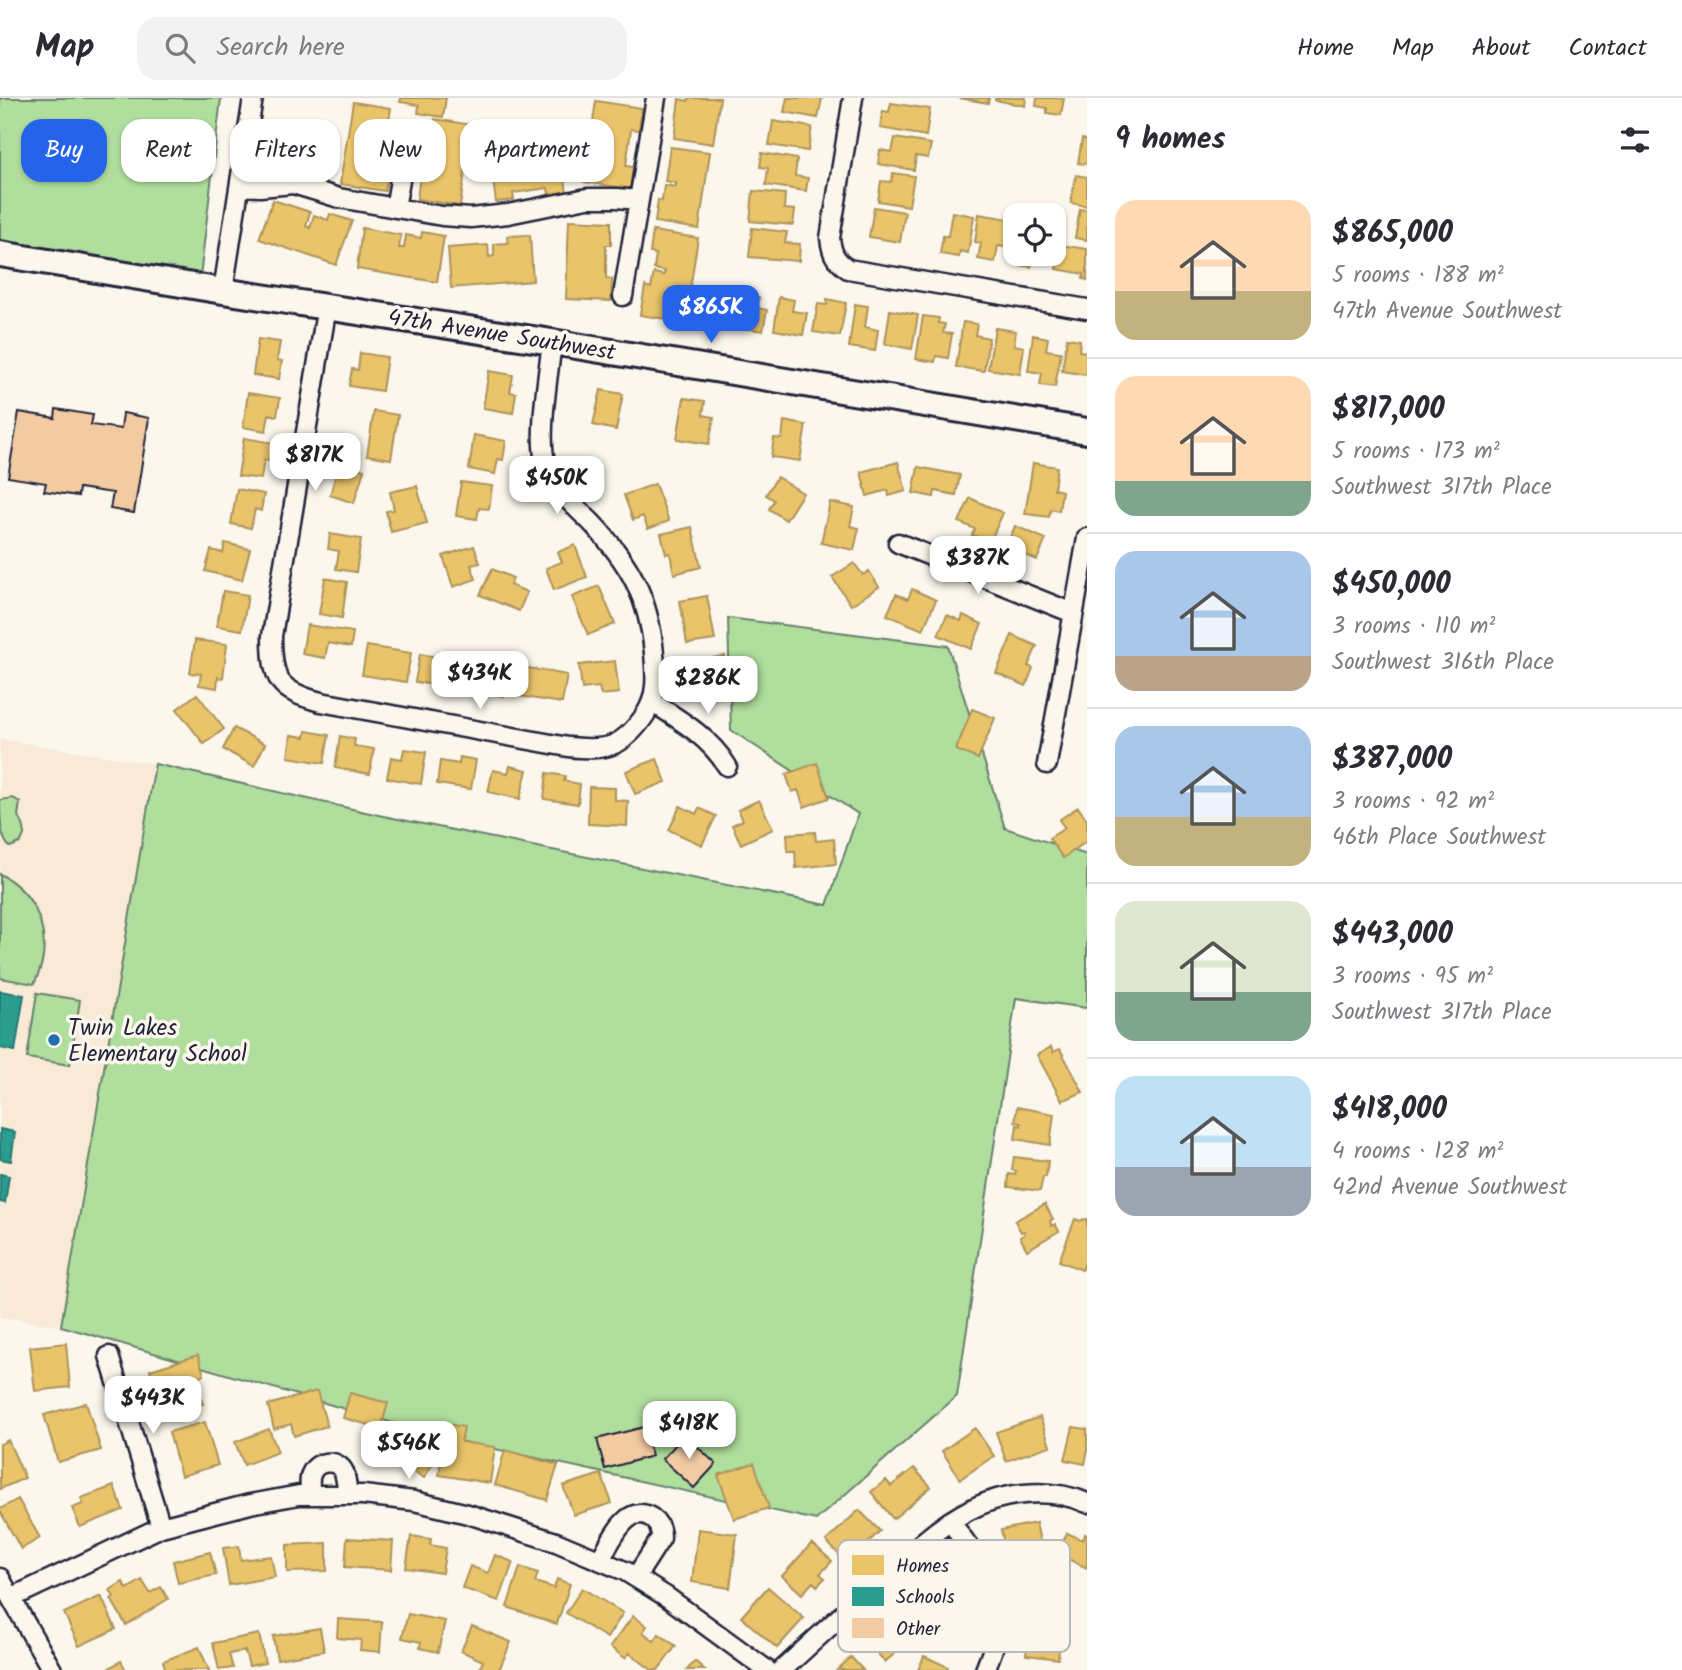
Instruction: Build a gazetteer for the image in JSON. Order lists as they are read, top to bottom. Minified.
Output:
{"streets":{"main road":["47th Avenue Southwest"]},"places":["Twin Lakes Elementary School"],"legend":["Homes","Schools","Other"],"page":{"header":"Map","search":"Search here","nav":["Home","Map","About","Contact"],"heading":"9 homes","chip":["Buy","Rent","Filters","New","Apartment"],"list":[{"name":"$865,000","note":"5 rooms · 188 m² · 47th Avenue Southwest"},{"name":"$817,000","note":"5 rooms · 173 m² · Southwest 317th Place"},{"name":"$450,000","note":"3 rooms · 110 m² · Southwest 316th Place"},{"name":"$387,000","note":"3 rooms · 92 m² · 46th Place Southwest"},{"name":"$443,000","note":"3 rooms · 95 m² · Southwest 317th Place"},{"name":"$418,000","note":"4 rooms · 128 m² · 42nd Avenue Southwest"}],"price":["$865K","$817K","$450K","$387K","$434K","$286K","$443K","$418K","$546K"]}}
